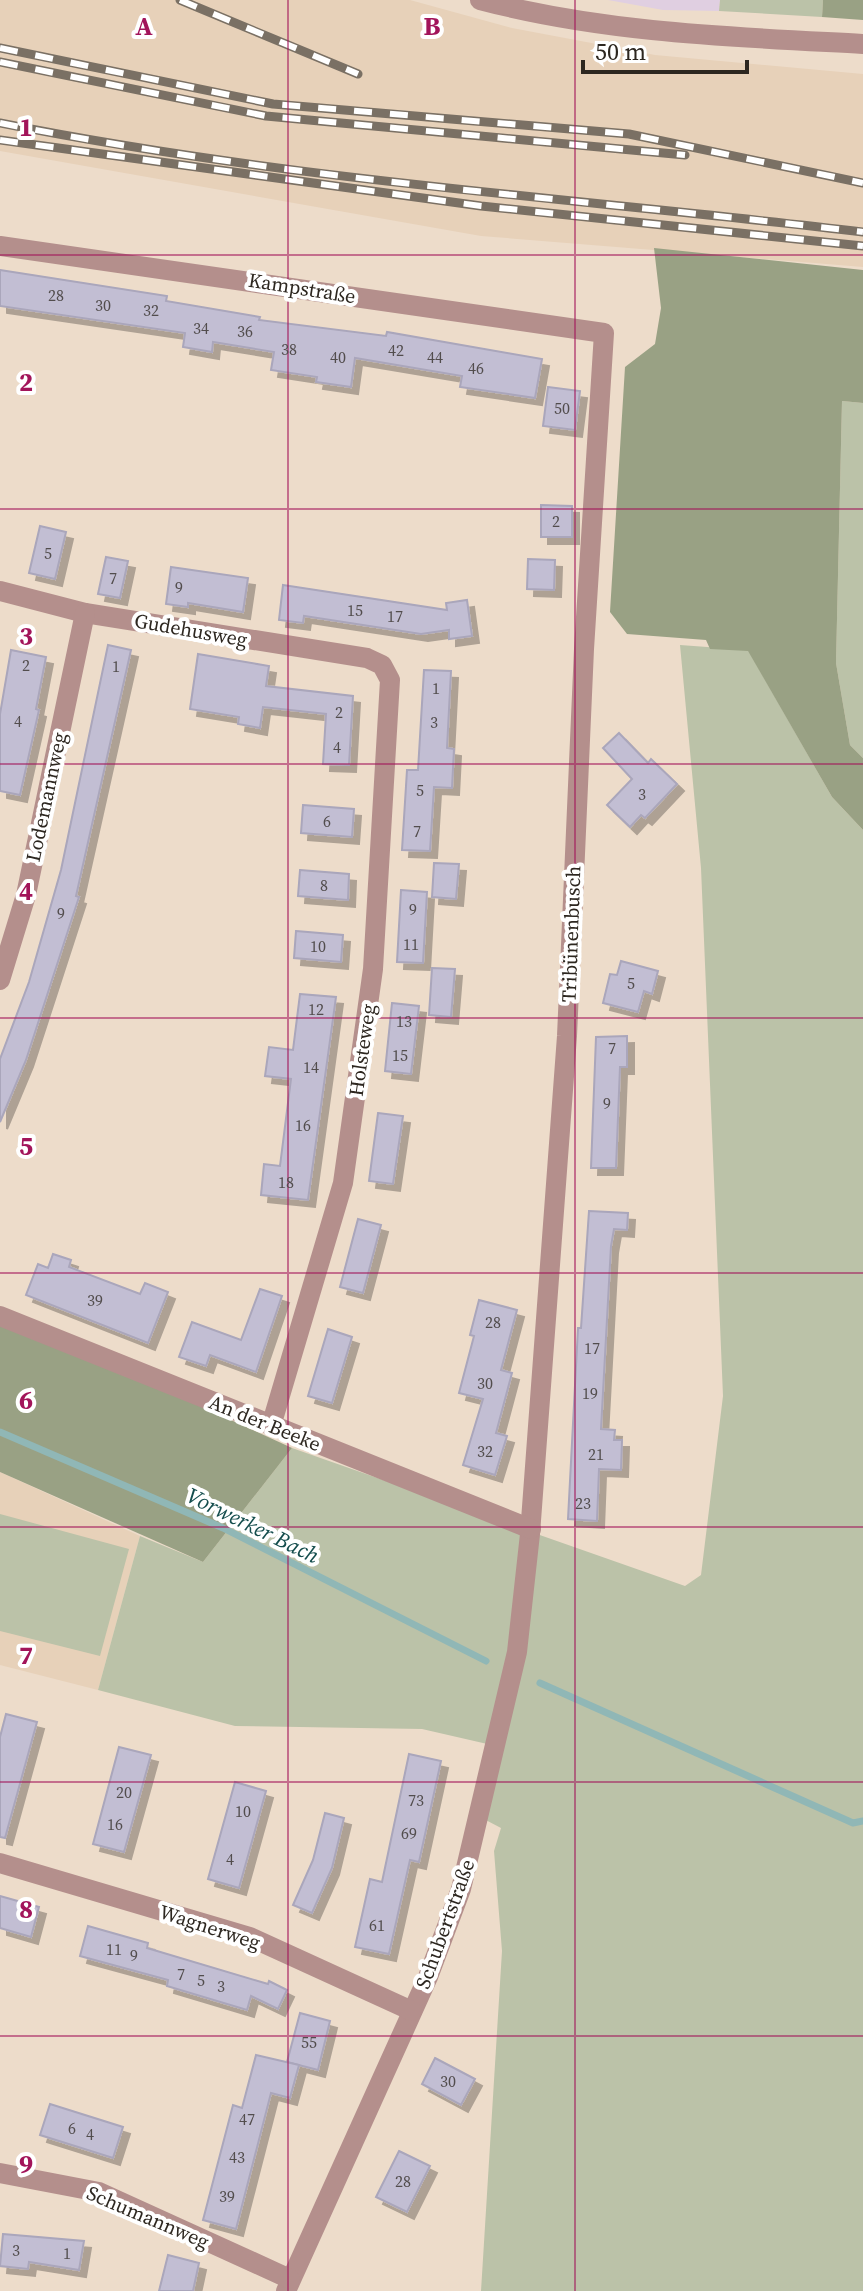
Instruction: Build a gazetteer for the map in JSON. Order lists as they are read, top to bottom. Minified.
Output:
{"streets":{"street":["Kampstraße","Gudehusweg","Lodemannweg","Tribünenbusch","Holsteweg","An der Beeke","Schubertstraße","Wagnerweg","Schumannweg"]},"crossings":[["Kampstraße","Tribünenbusch"],["Gudehusweg","Lodemannweg"],["Gudehusweg","Holsteweg"],["Tribünenbusch","An der Beeke"],["Tribünenbusch","Schubertstraße"],["Holsteweg","An der Beeke"],["An der Beeke","Schubertstraße"],["Schubertstraße","Wagnerweg"],["Schubertstraße","Schumannweg"]],"water":["Vorwerker Bach"],"house_numbers":["28","30","32","34","36","38","42","40","44","46","50","2","5","7","9","15","17","2","1","1","2","4","3","4","5","3","6","7","8","9","9","11","10","5","12","13","7","15","14","9","16","18","39","28","17","30","19","32","21","23","20","73","10","16","69","4","61","11","9","7","5","3","55","30","47","6","4","43","28","39","3","1"],"scale_bar":"50 m","grid":{"columns":["A","B"],"rows":["1","2","3","4","5","6","7","8","9"]}}
